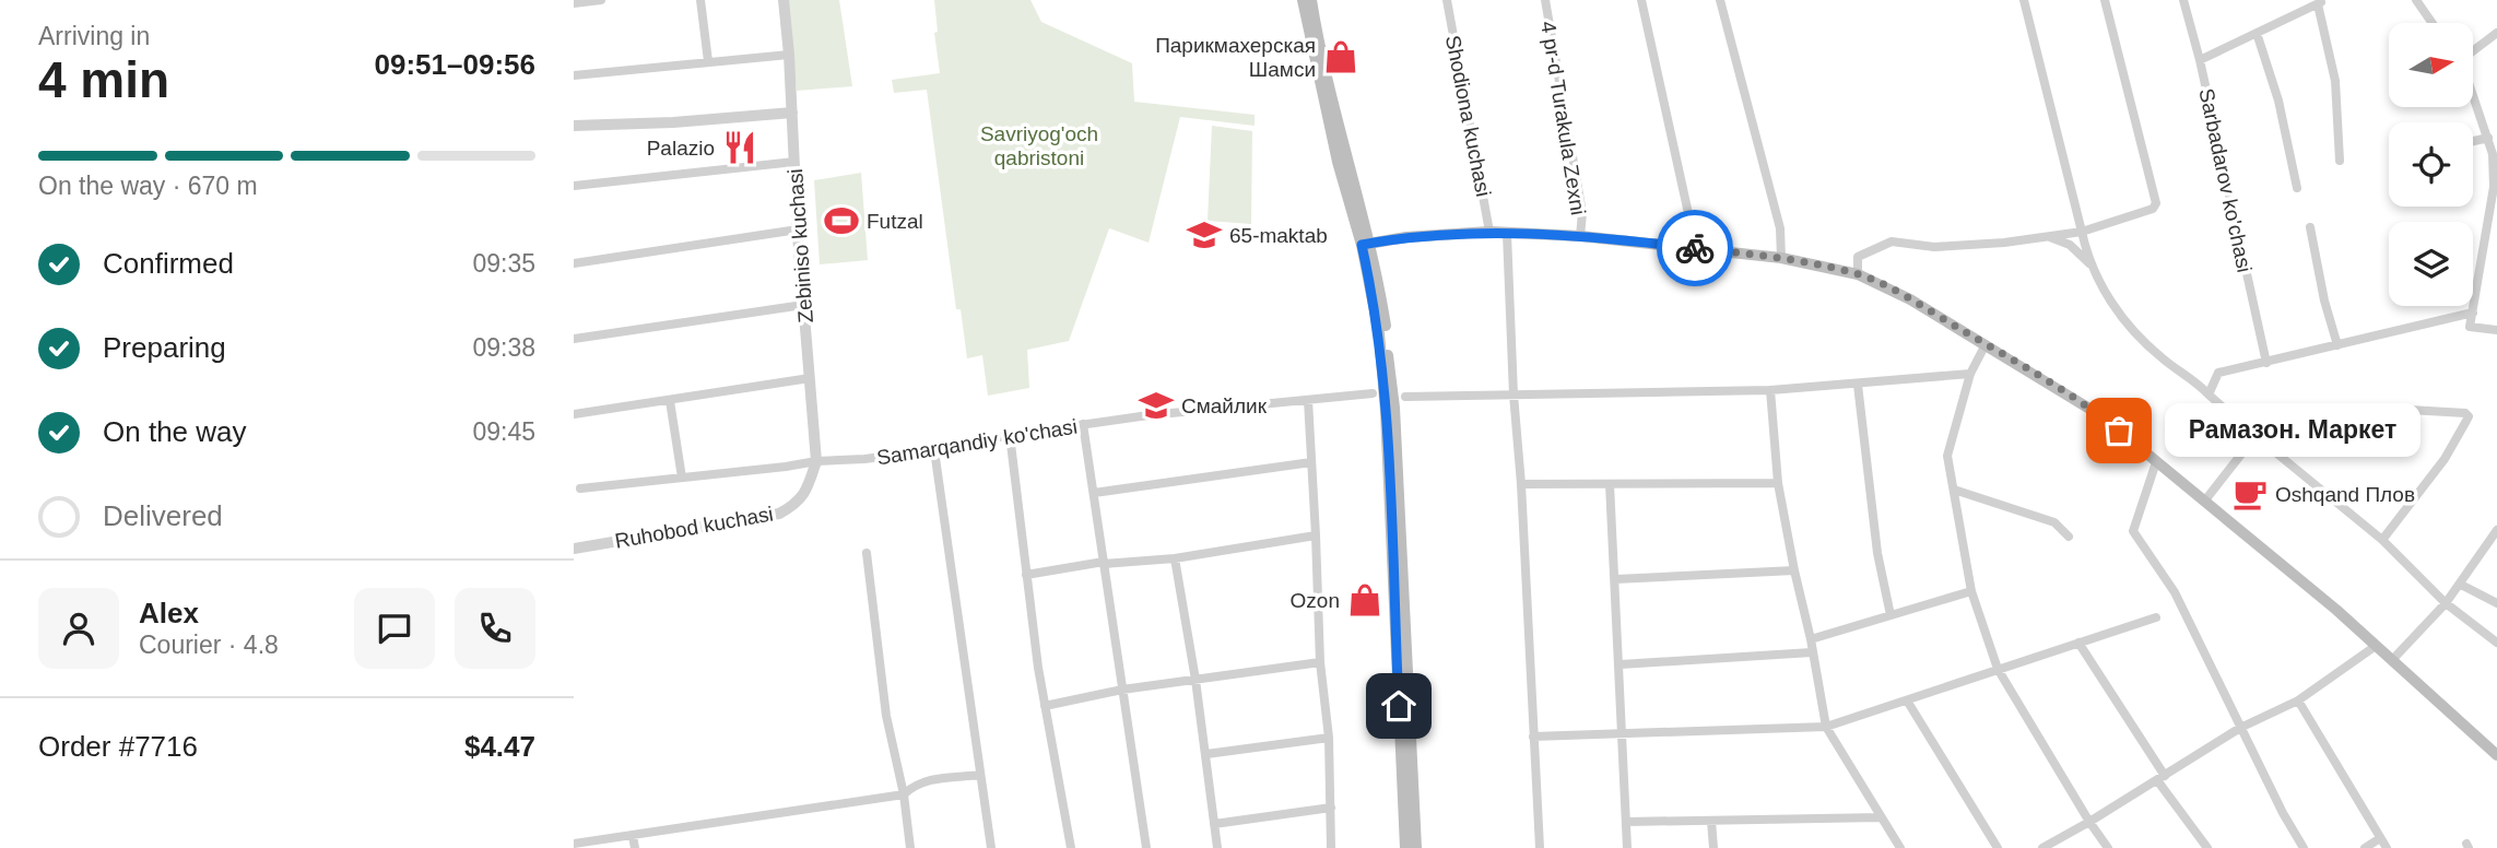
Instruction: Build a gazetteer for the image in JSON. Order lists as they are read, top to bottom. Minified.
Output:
{"streets":{"street":["Shodiona kuchasi","4 pr-d Turakula Zexni","Sarbadarov ko'chasi","Zebiniso kuchasi","Samarqandiy ko'chasi","Ruhobod kuchasi"]},"crossings":[["Zebiniso kuchasi","Samarqandiy ko'chasi"],["Zebiniso kuchasi","Ruhobod kuchasi"]],"parks":["Savriyog'och qabristoni"],"places":{"shop":["Парикмахерская Шамси","Ozon"],"restaurant":["Palazio"],"sports":["Futzal"],"school or university":["65-maktab","Смайлик"],"other":["Рамазон. Маркет"],"cafe":["Oshqand Плов"]},"north":"right","page":{"heading":["4 min","Arriving in","09:51–09:56"],"panel":["Alex","Courier · 4.8","Order #7716","$4.47"],"bar":"On the way · 670 m","list":[["Confirmed","09:35"],["Preparing","09:38"],["On the way","09:45"],"Delivered"],"bubble":"Рамазон. Маркет"}}
